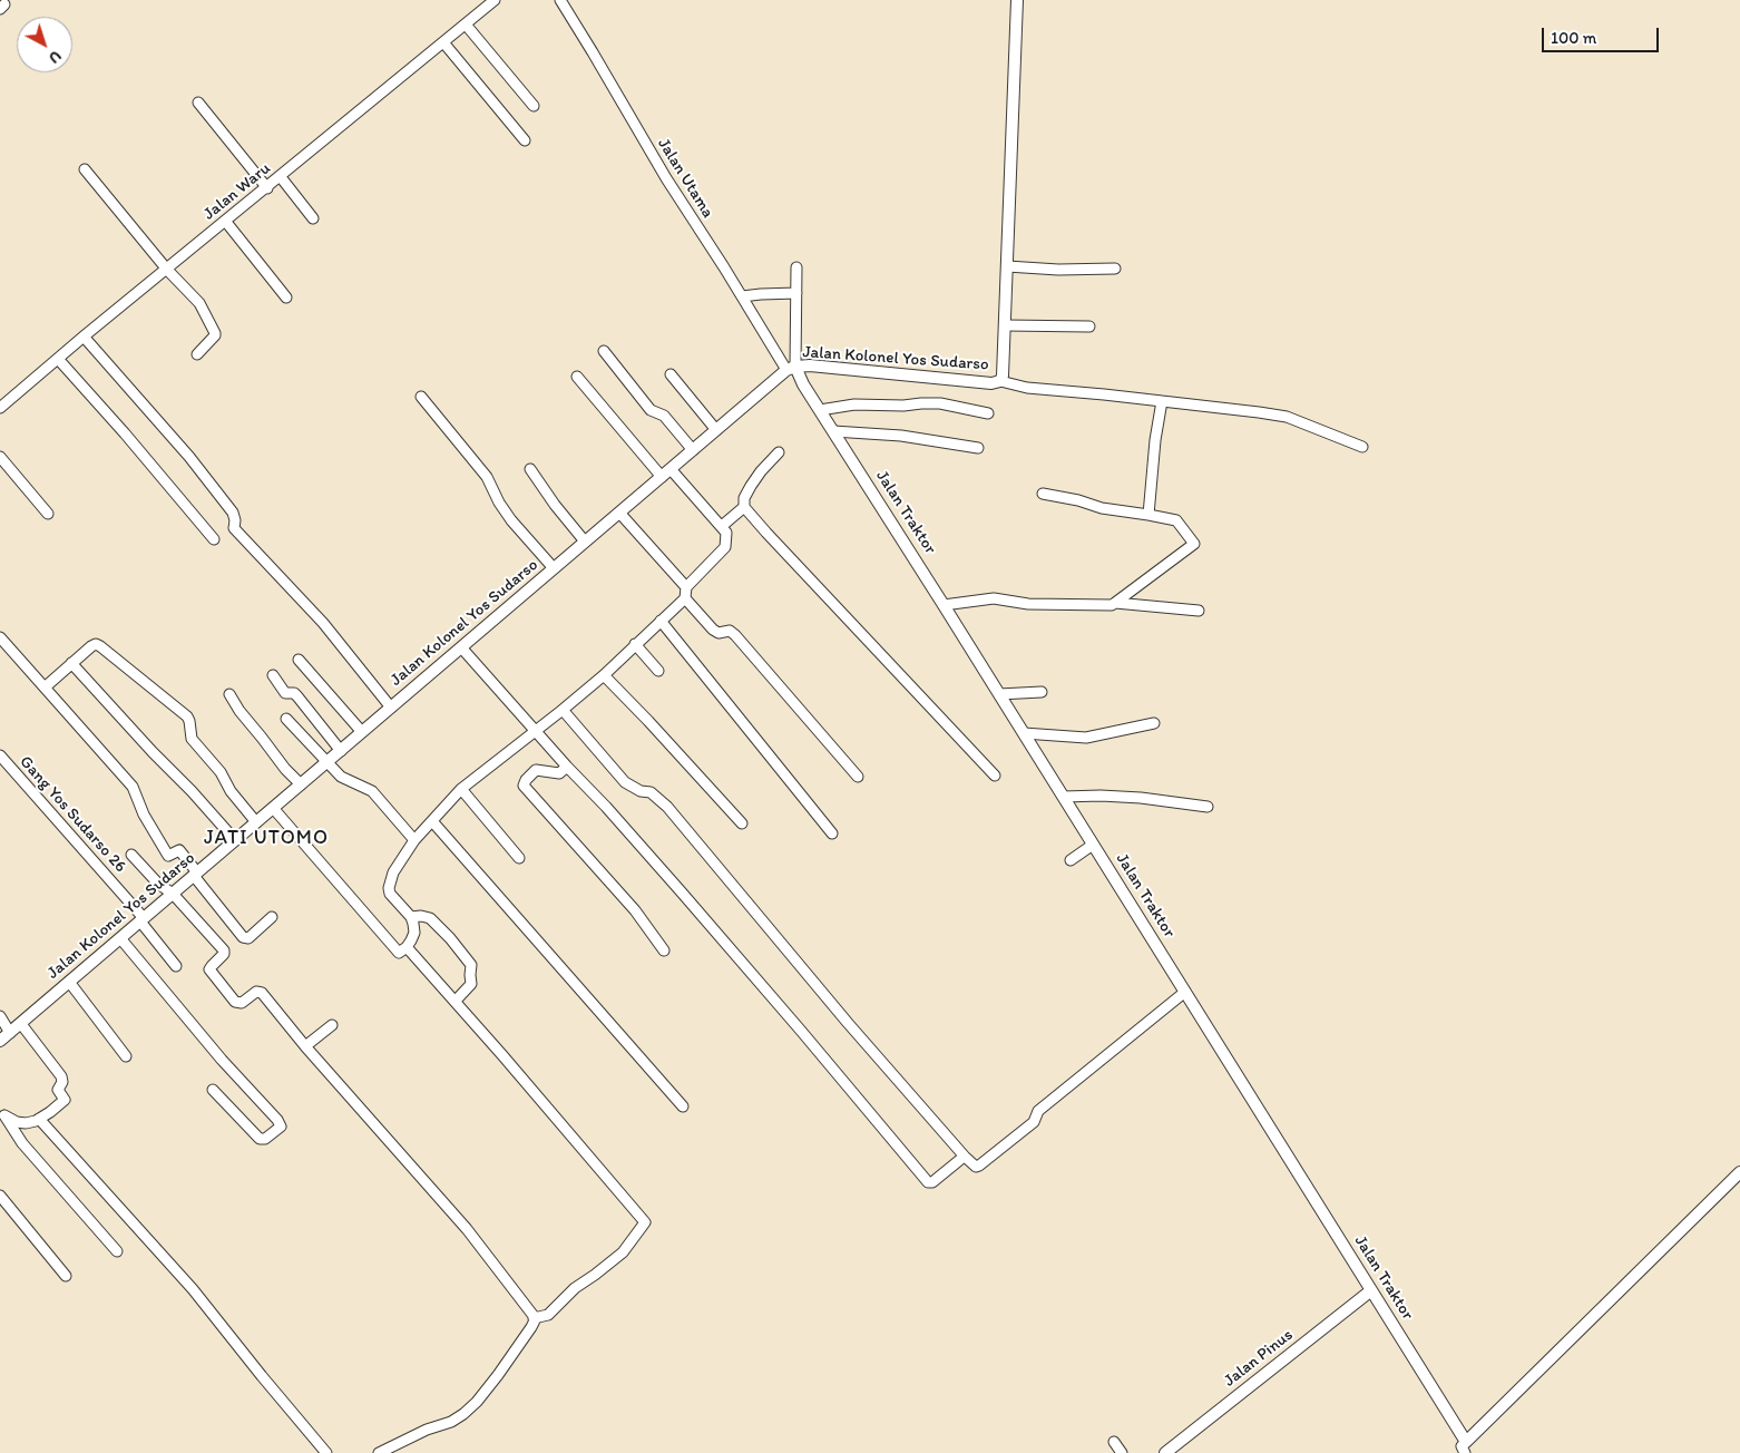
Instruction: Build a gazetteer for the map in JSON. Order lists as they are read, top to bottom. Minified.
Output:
{"streets":{"street":["Jalan Utama","Jalan Waru","Jalan Kolonel Yos Sudarso","Jalan Traktor","Gang Yos Sudarso 26","Jalan Pinus"]},"crossings":[["Jalan Utama","Jalan Kolonel Yos Sudarso"],["Jalan Utama","Jalan Traktor"],["Jalan Kolonel Yos Sudarso","Jalan Traktor"],["Jalan Kolonel Yos Sudarso","Gang Yos Sudarso 26"],["Jalan Traktor","Jalan Pinus"]],"districts":["JATI UTOMO"],"scale_bar":"100 m","north":"bottom right"}
